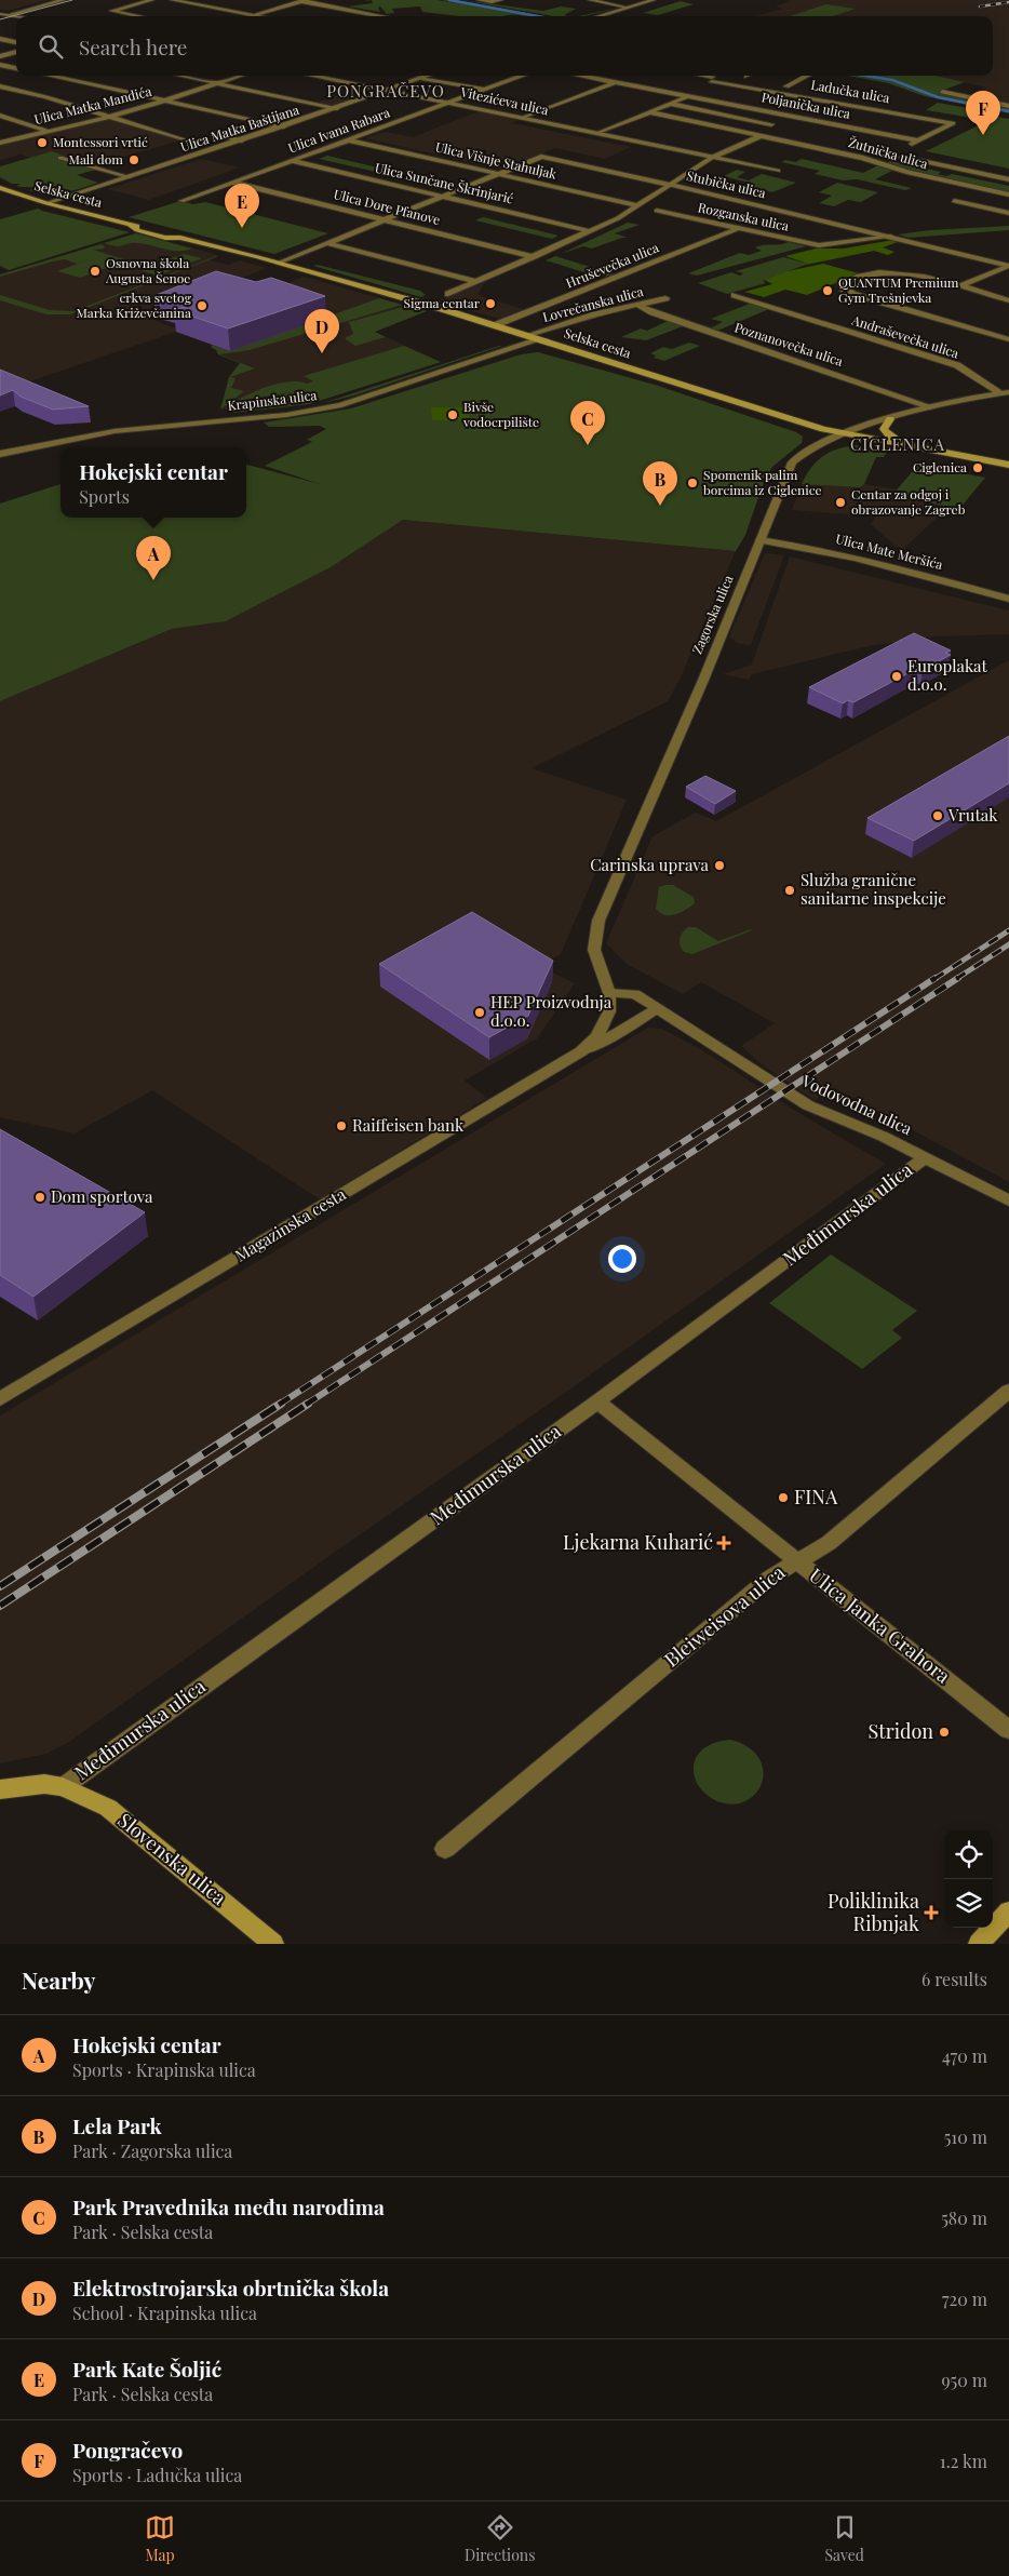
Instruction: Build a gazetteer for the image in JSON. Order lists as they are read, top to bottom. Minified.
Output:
{"streets":{"main road":["Selska cesta","Slovenska ulica"],"street":["Ladučka ulica","Vitezićeva ulica","Ulica Matka Mandića","Poljanička ulica","Ulica Matka Baštijana","Ulica Ivana Rabara","Žutnička ulica","Ulica Višnje Stahuljak","Ulica Sunčane Škrinjarić","Stubička ulica","Ulica Dore Pfanove","Rozganska ulica","Hruševečka ulica","Lovrečanska ulica","Andraševečka ulica","Poznanovečka ulica","Krapinska ulica","Ulica Mate Meršića","Zagorska ulica","Vodovodna ulica","Međimurska ulica","Magazinska cesta","Bleiweisova ulica","Ulica Janka Grahora"]},"crossings":[["Ladučka ulica","Poljanička ulica"],["Vitezićeva ulica","Ulica Matka Baštijana"],["Vitezićeva ulica","Ulica Ivana Rabara"],["Vitezićeva ulica","Stubička ulica"],["Ulica Matka Baštijana","Selska cesta"],["Ulica Ivana Rabara","Ulica Višnje Stahuljak"],["Ulica Ivana Rabara","Ulica Sunčane Škrinjarić"],["Ulica Ivana Rabara","Ulica Dore Pfanove"],["Žutnička ulica","Stubička ulica"],["Stubička ulica","Rozganska ulica"],["Selska cesta","Hruševečka ulica"],["Selska cesta","Lovrečanska ulica"],["Selska cesta","Krapinska ulica"],["Selska cesta","Zagorska ulica"],["Rozganska ulica","Hruševečka ulica"],["Lovrečanska ulica","Poznanovečka ulica"],["Andraševečka ulica","Zagorska ulica"],["Poznanovečka ulica","Zagorska ulica"],["Ulica Mate Meršića","Zagorska ulica"],["Zagorska ulica","Vodovodna ulica"],["Zagorska ulica","Magazinska cesta"],["Vodovodna ulica","Međimurska ulica"],["Vodovodna ulica","Magazinska cesta"],["Međimurska ulica","Ulica Janka Grahora"],["Međimurska ulica","Slovenska ulica"],["Bleiweisova ulica","Ulica Janka Grahora"]],"districts":["PONGRAČEVO","CIGLENICA"],"places":{"other":["Montessori vrtić","Mali dom","Osnovna škola Augusta Šenoe","QUANTUM Premium Gym Trešnjevka","Sigma centar","crkva svetog Marka Križevčanina","Bivše vodocrpilište","Ciglenica","Spomenik palim borcima iz Ciglenice","Centar za odgoj i obrazovanje Zagreb","Europlakat d.o.o.","Vrutak","Carinska uprava","Služba granične sanitarne inspekcije","HEP Proizvodnja d.o.o.","Raiffeisen bank","Dom sportova","FINA","Stridon"],"health":["Ljekarna Kuharić","Poliklinika Ribnjak"]},"page":{"search":"Search here","pins":["F","E","D","C","B","A"],"popup":["Hokejski centar","Sports"],"heading":["Nearby","6 results"],"list":[{"mark":"A","name":"Hokejski centar","note":"Sports · Krapinska ulica","value":"470 m"},{"mark":"B","name":"Lela Park","note":"Park · Zagorska ulica","value":"510 m"},{"mark":"C","name":"Park Pravednika među narodima","note":"Park · Selska cesta","value":"580 m"},{"mark":"D","name":"Elektrostrojarska obrtnička škola","note":"School · Krapinska ulica","value":"720 m"},{"mark":"E","name":"Park Kate Šoljić","note":"Park · Selska cesta","value":"950 m"},{"mark":"F","name":"Pongračevo","note":"Sports · Ladučka ulica","value":"1.2 km"}],"nav":["Map","Directions","Saved"]}}
